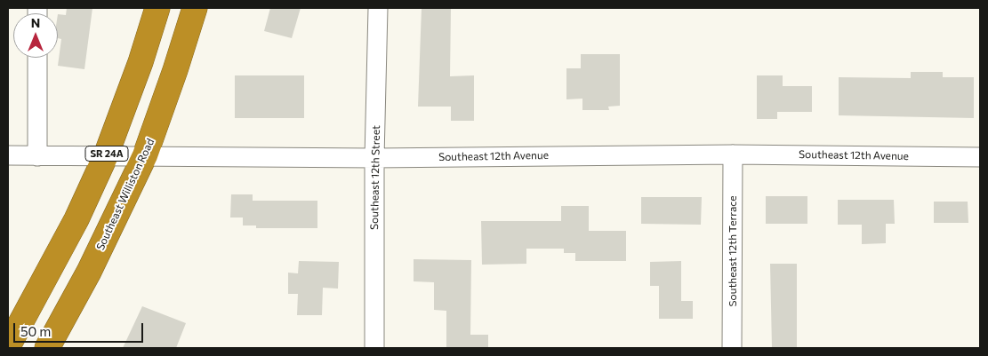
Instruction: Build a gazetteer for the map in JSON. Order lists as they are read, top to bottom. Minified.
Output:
{"streets":{"highway":["SR 24A","Southeast Williston Road"],"street":["Southeast 12th Avenue","Southeast 12th Street","Southeast 12th Terrace"]},"crossings":[["SR 24A","Southeast 12th Avenue"],["Southeast 12th Avenue","Southeast 12th Street"],["Southeast 12th Avenue","Southeast Williston Road"],["Southeast 12th Avenue","Southeast 12th Terrace"]],"scale_bar":"50 m","north":"top"}
